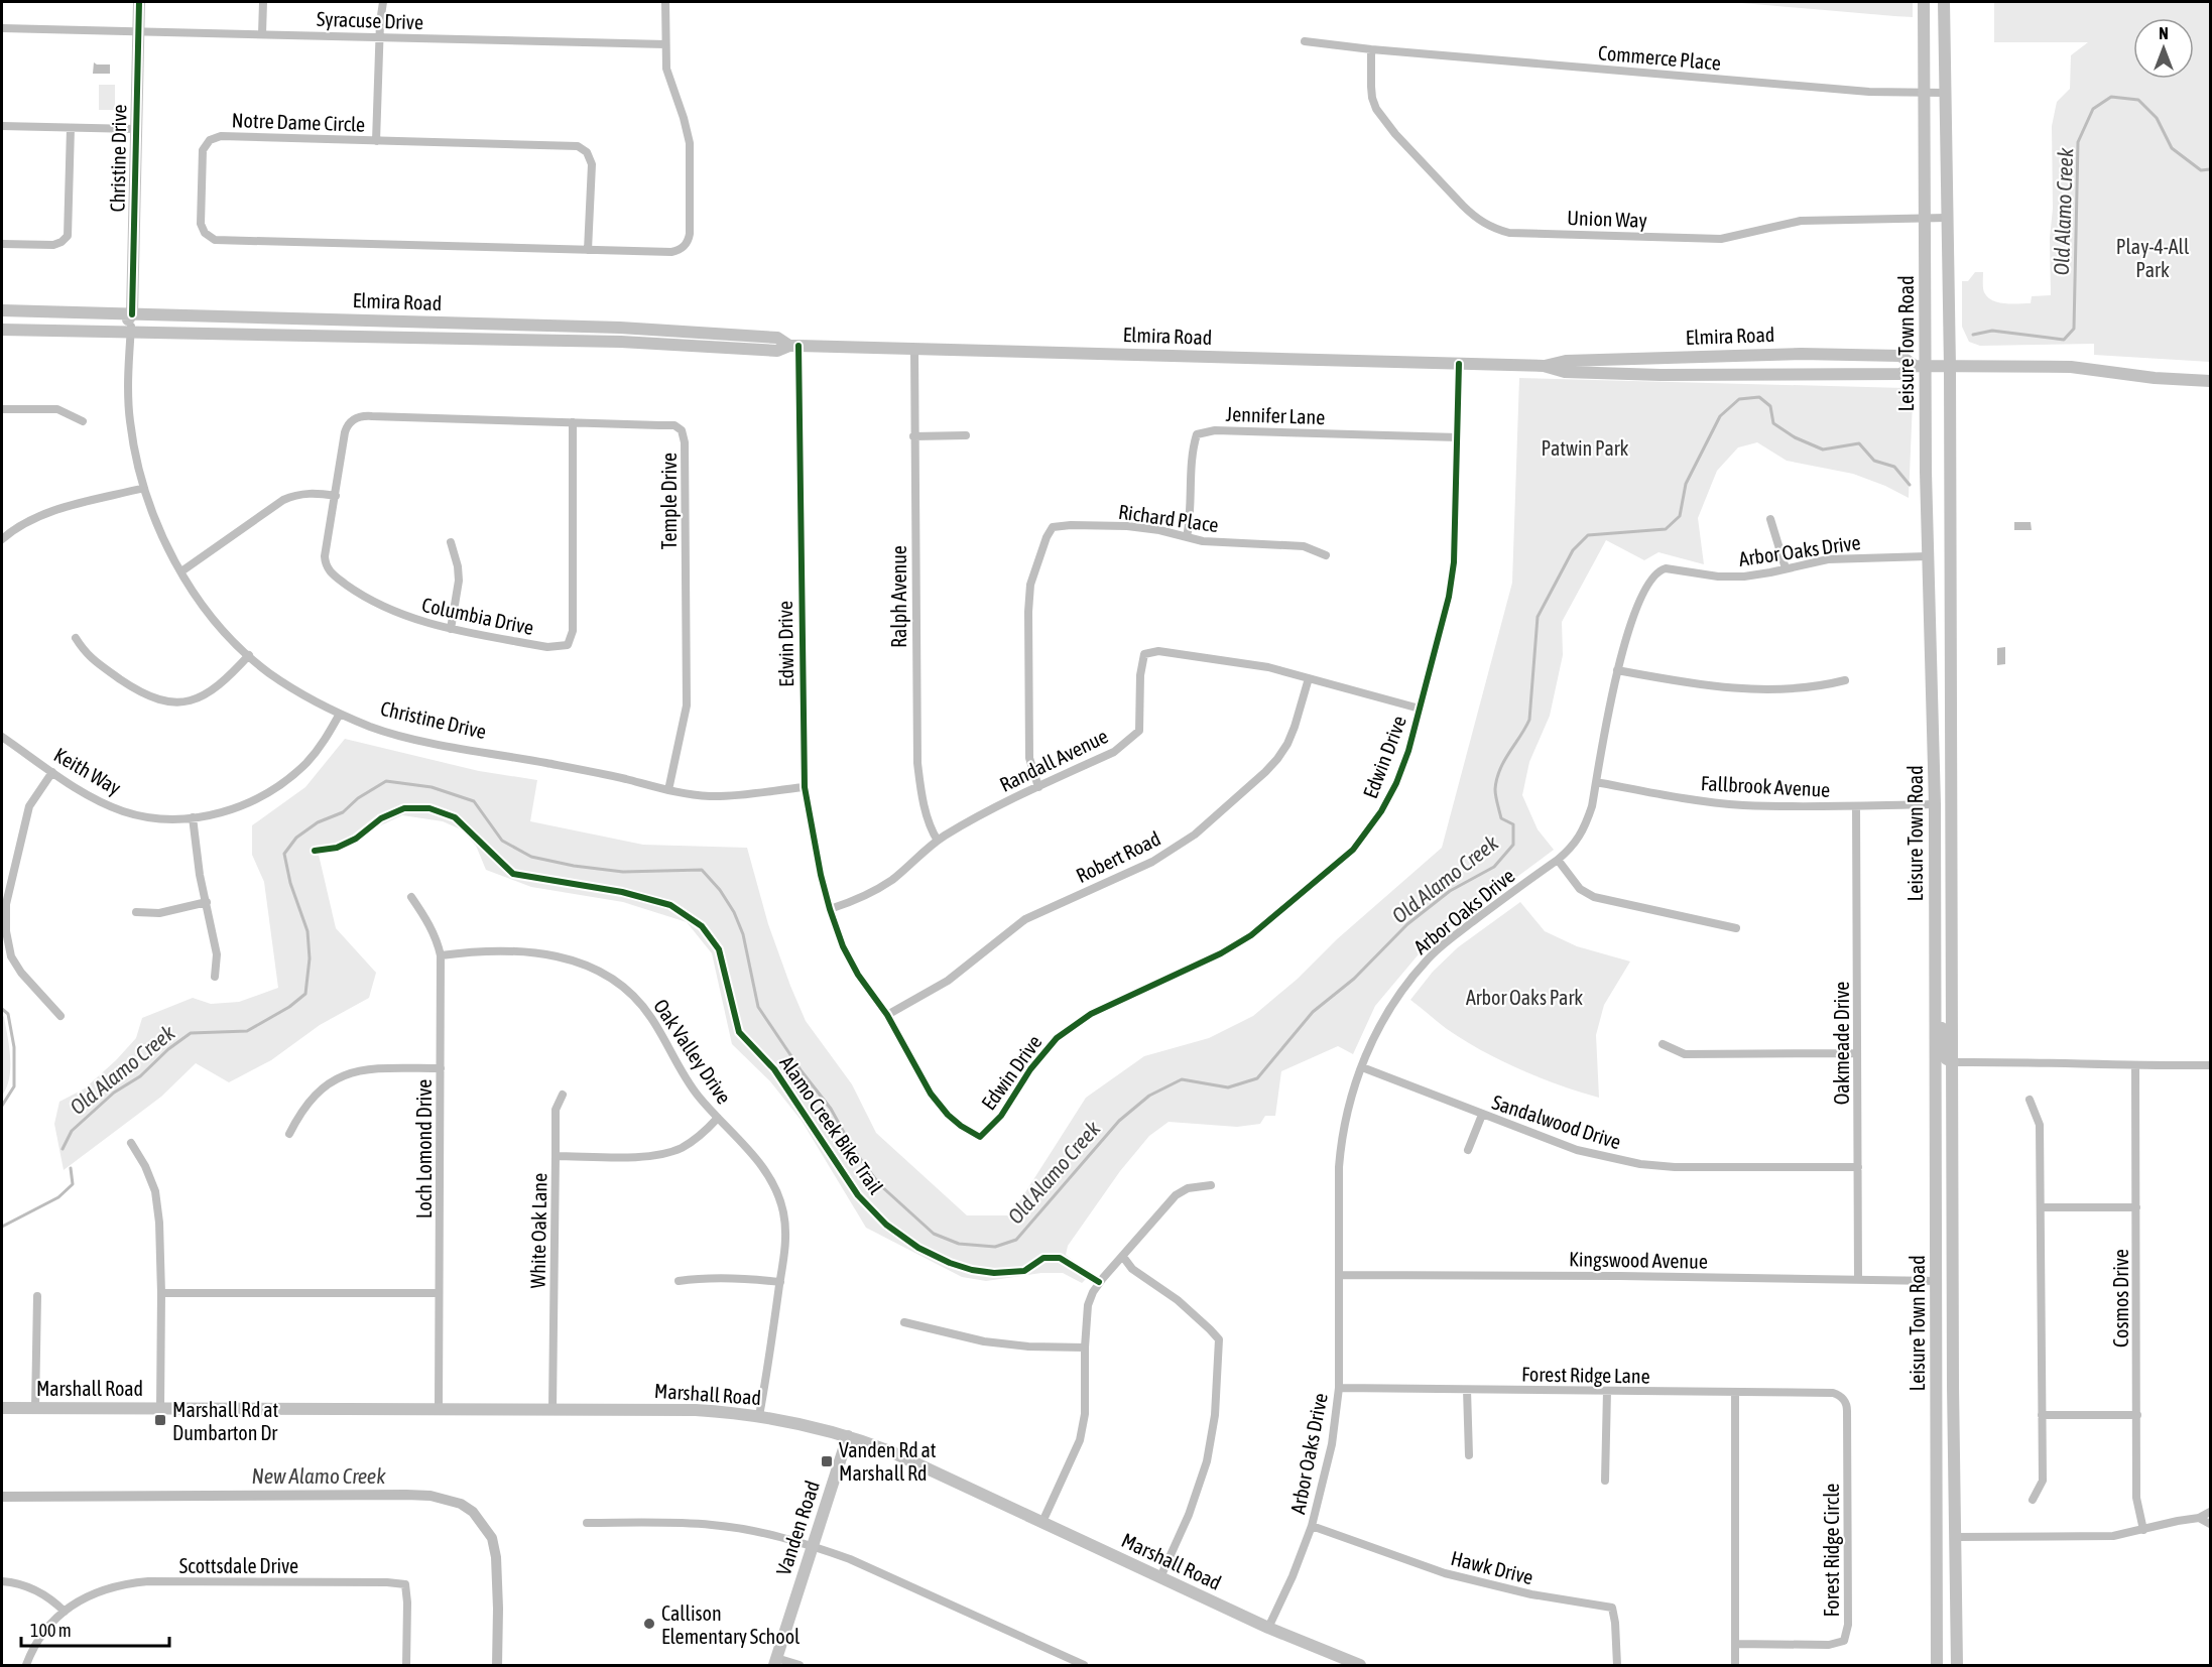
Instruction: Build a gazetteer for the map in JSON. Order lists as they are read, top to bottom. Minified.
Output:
{"streets":{"main road":["Christine Drive","Elmira Road","Leisure Town Road","Marshall Road","Vanden Road"],"street":["Syracuse Drive","Commerce Place","Notre Dame Circle","Union Way","Jennifer Lane","Temple Drive","Richard Place","Arbor Oaks Drive","Ralph Avenue","Columbia Drive","Edwin Drive","Randall Avenue","Keith Way","Fallbrook Avenue","Robert Road","Oakmeade Drive","Oak Valley Drive","Sandalwood Drive","Loch Lomond Drive","White Oak Lane","Kingswood Avenue","Cosmos Drive","Forest Ridge Lane","Forest Ridge Circle","Scottsdale Drive","Hawk Drive"],"cycle path":["Alamo Creek Bike Trail"]},"crossings":[["Syracuse Drive","Notre Dame Circle"],["Syracuse Drive","Christine Drive"],["Commerce Place","Union Way"],["Commerce Place","Leisure Town Road"],["Christine Drive","Elmira Road"],["Christine Drive","Temple Drive"],["Christine Drive","Edwin Drive"],["Christine Drive","Keith Way"],["Union Way","Leisure Town Road"],["Elmira Road","Leisure Town Road"],["Elmira Road","Ralph Avenue"],["Elmira Road","Edwin Drive"],["Leisure Town Road","Arbor Oaks Drive"],["Leisure Town Road","Fallbrook Avenue"],["Leisure Town Road","Kingswood Avenue"],["Jennifer Lane","Richard Place"],["Jennifer Lane","Edwin Drive"],["Temple Drive","Columbia Drive"],["Richard Place","Randall Avenue"],["Arbor Oaks Drive","Fallbrook Avenue"],["Arbor Oaks Drive","Sandalwood Drive"],["Arbor Oaks Drive","Kingswood Avenue"],["Arbor Oaks Drive","Forest Ridge Lane"],["Arbor Oaks Drive","Marshall Road"],["Arbor Oaks Drive","Hawk Drive"],["Ralph Avenue","Randall Avenue"],["Edwin Drive","Randall Avenue"],["Edwin Drive","Robert Road"],["Randall Avenue","Robert Road"],["Fallbrook Avenue","Oakmeade Drive"],["Oakmeade Drive","Sandalwood Drive"],["Oakmeade Drive","Kingswood Avenue"],["Oak Valley Drive","Loch Lomond Drive"],["Oak Valley Drive","White Oak Lane"],["Oak Valley Drive","Marshall Road"],["Loch Lomond Drive","Marshall Road"],["White Oak Lane","Marshall Road"],["Forest Ridge Lane","Forest Ridge Circle"],["Marshall Road","Vanden Road"]],"water":["Old Alamo Creek","New Alamo Creek"],"parks":["Play-4-All Park","Patwin Park","Arbor Oaks Park"],"places":{"transit":["Marshall Rd at Dumbarton Dr","Vanden Rd at Marshall Rd"],"other":["Callison Elementary School"]},"scale_bar":"100 m","north":"top"}
